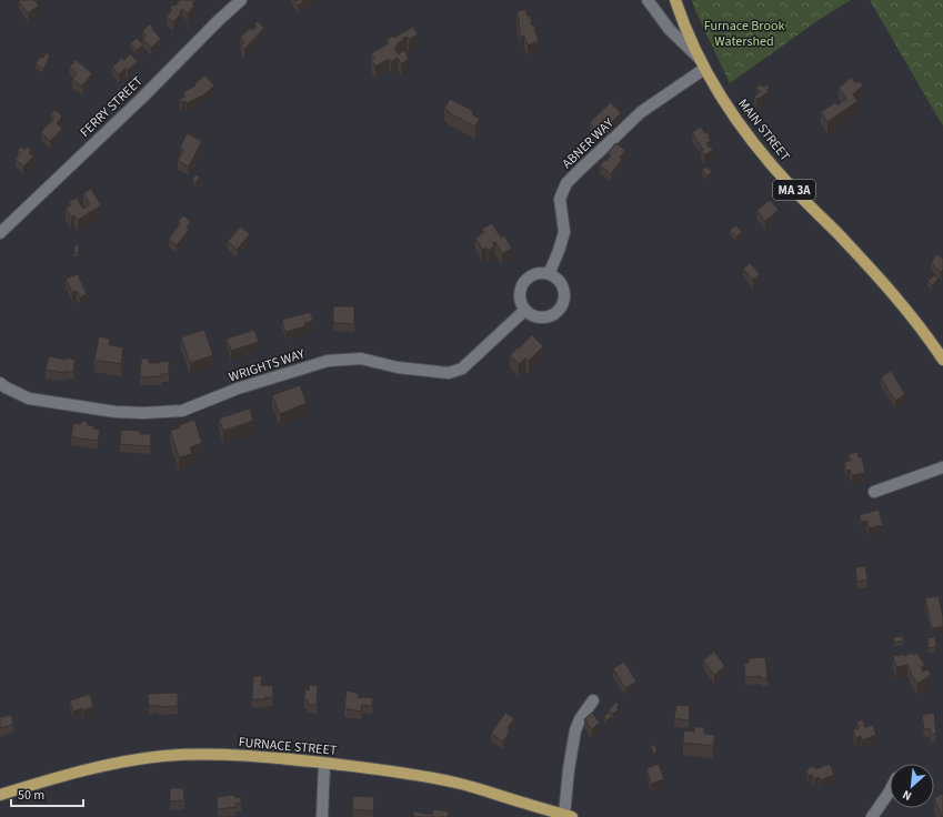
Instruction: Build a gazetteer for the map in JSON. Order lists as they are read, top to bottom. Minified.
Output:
{"streets":{"main road":["MAIN STREET","MA 3A","FURNACE STREET"],"street":["FERRY STREET","ABNER WAY","WRIGHTS WAY"]},"crossings":[["MAIN STREET","ABNER WAY"],["ABNER WAY","WRIGHTS WAY"]],"parks":["Furnace Brook Watershed"],"scale_bar":"50 m","north":"bottom left"}
